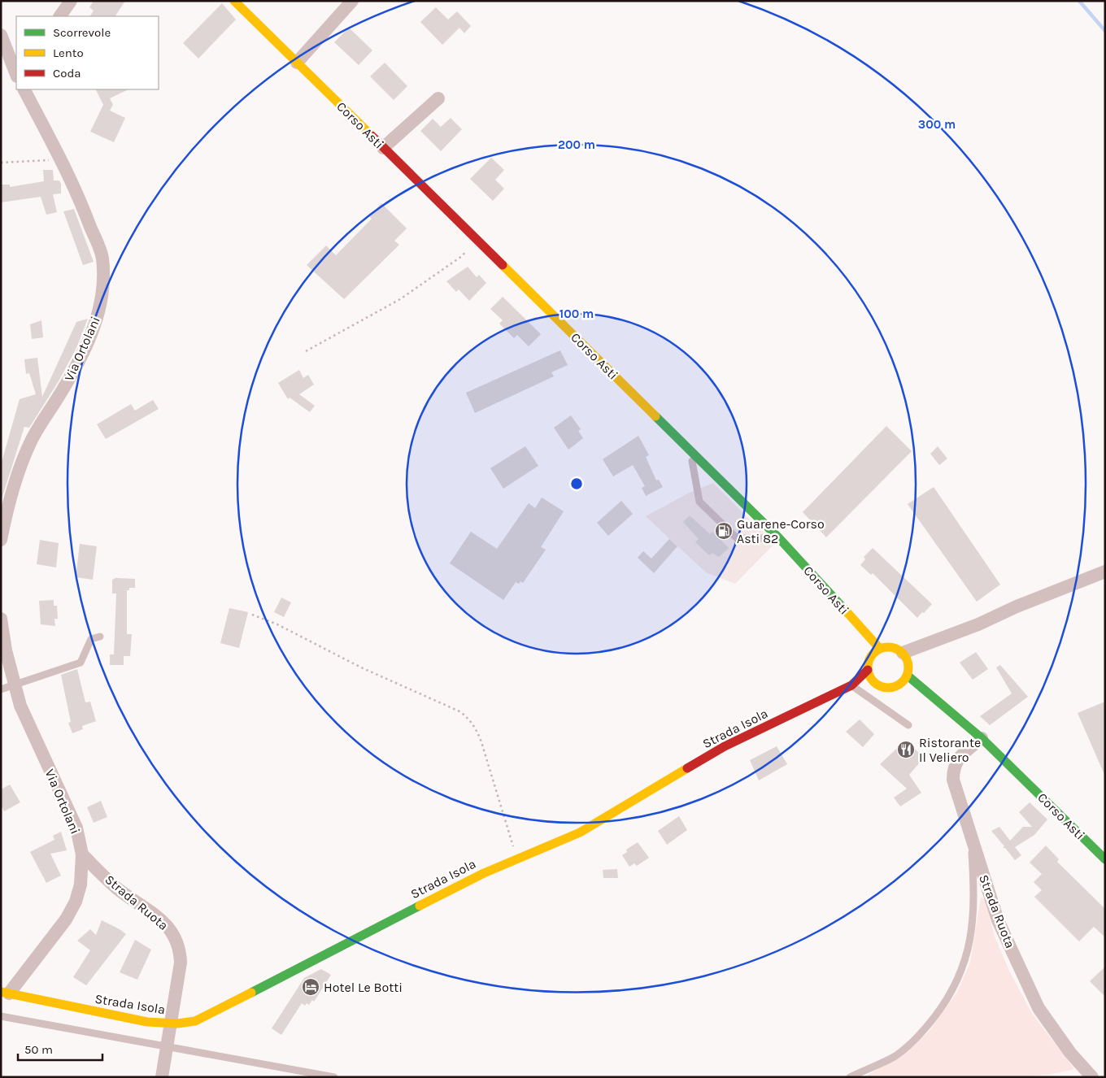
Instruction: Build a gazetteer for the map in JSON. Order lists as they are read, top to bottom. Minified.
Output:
{"streets":{"main road":["Corso Asti","Strada Isola"],"street":["Via Ortolani","Strada Ruota"]},"crossings":[["Corso Asti","Strada Isola"],["Corso Asti","Strada Ruota"],["Via Ortolani","Strada Isola"],["Via Ortolani","Strada Ruota"]],"places":{"fuel station":["Guarene-Corso Asti 82"],"restaurant":["Ristorante Il Veliero"],"hotel":["Hotel Le Botti"]},"legend":["Scorrevole","Lento","Coda"],"scale_bar":"50 m","rings":["300 m","200 m","100 m"]}
